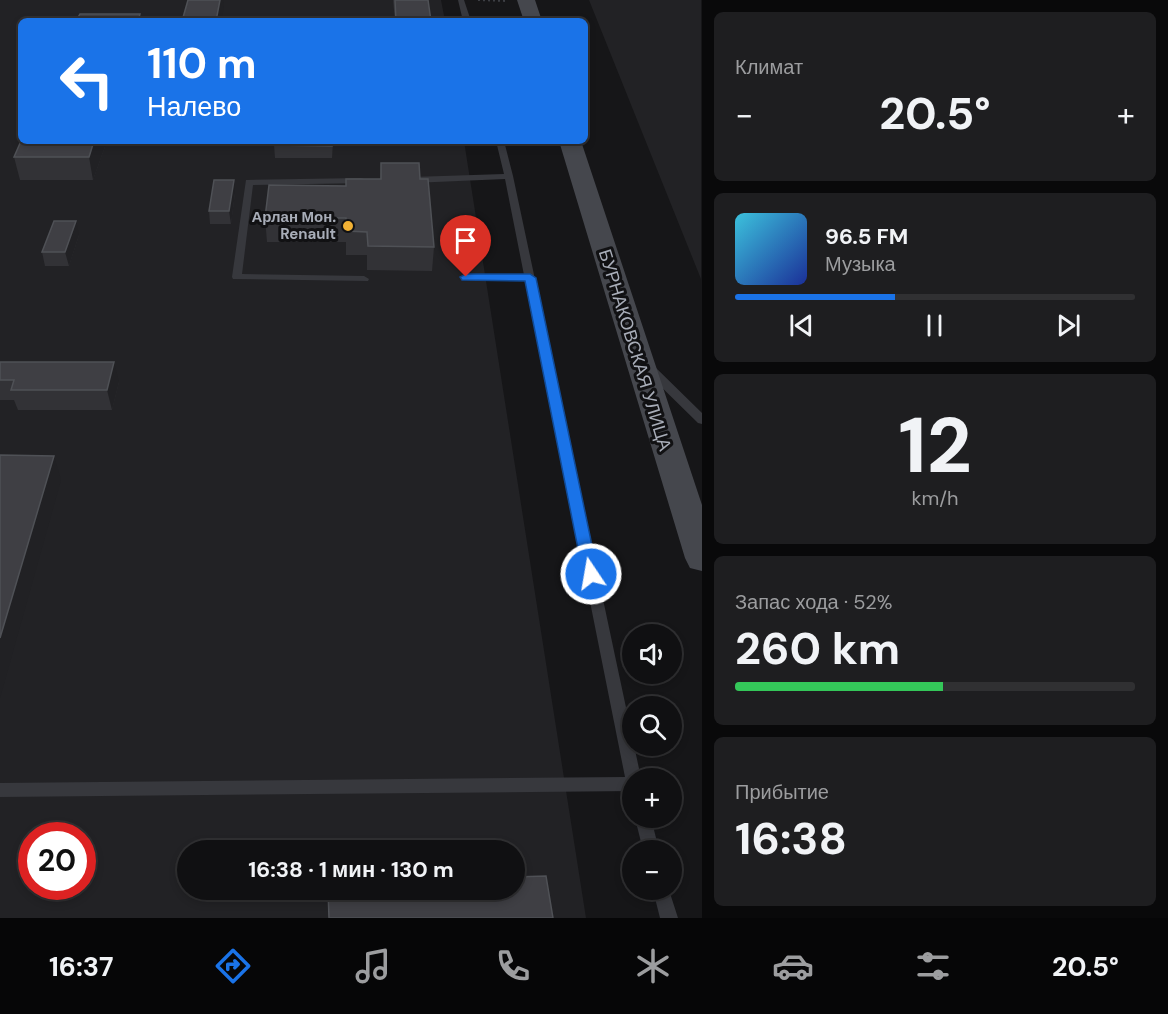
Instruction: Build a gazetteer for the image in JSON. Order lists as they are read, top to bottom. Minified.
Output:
{"streets":{"main road":["БУРНАКОВСКАЯ УЛИЦА"]},"places":["Арлан Мон. Renault"],"page":{"tile":["Климат",["12","km/h"],["Запас хода · 52%","260 km"],["Прибытие","16:38"]],"turn":["110 m","Налево"],"heat":["−","20.5°","+"],"song":["96.5 FM","Музыка"],"map_buttons":["+","−"],"limit":"20","trip":"16:38 · 1 мин · 130 m","tabs":["16:37","20.5°"]}}
